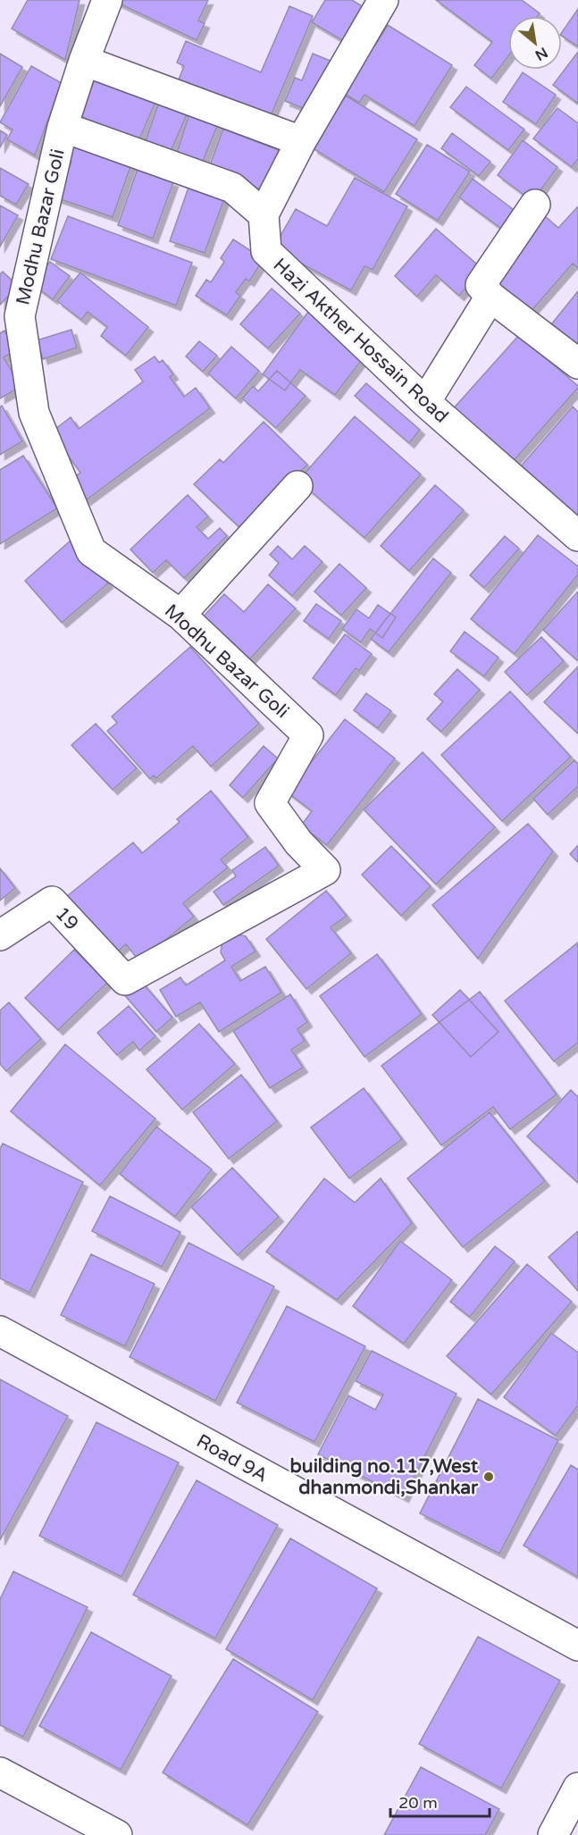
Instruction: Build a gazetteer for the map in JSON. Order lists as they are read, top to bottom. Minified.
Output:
{"streets":{"street":["Modhu Bazar Goli","Hazi Akther Hossain Road","19","Road 9A"]},"crossings":[["Modhu Bazar Goli","19"]],"places":["building no.117,West dhanmondi,Shankar"],"scale_bar":"20 m","north":"bottom right"}
